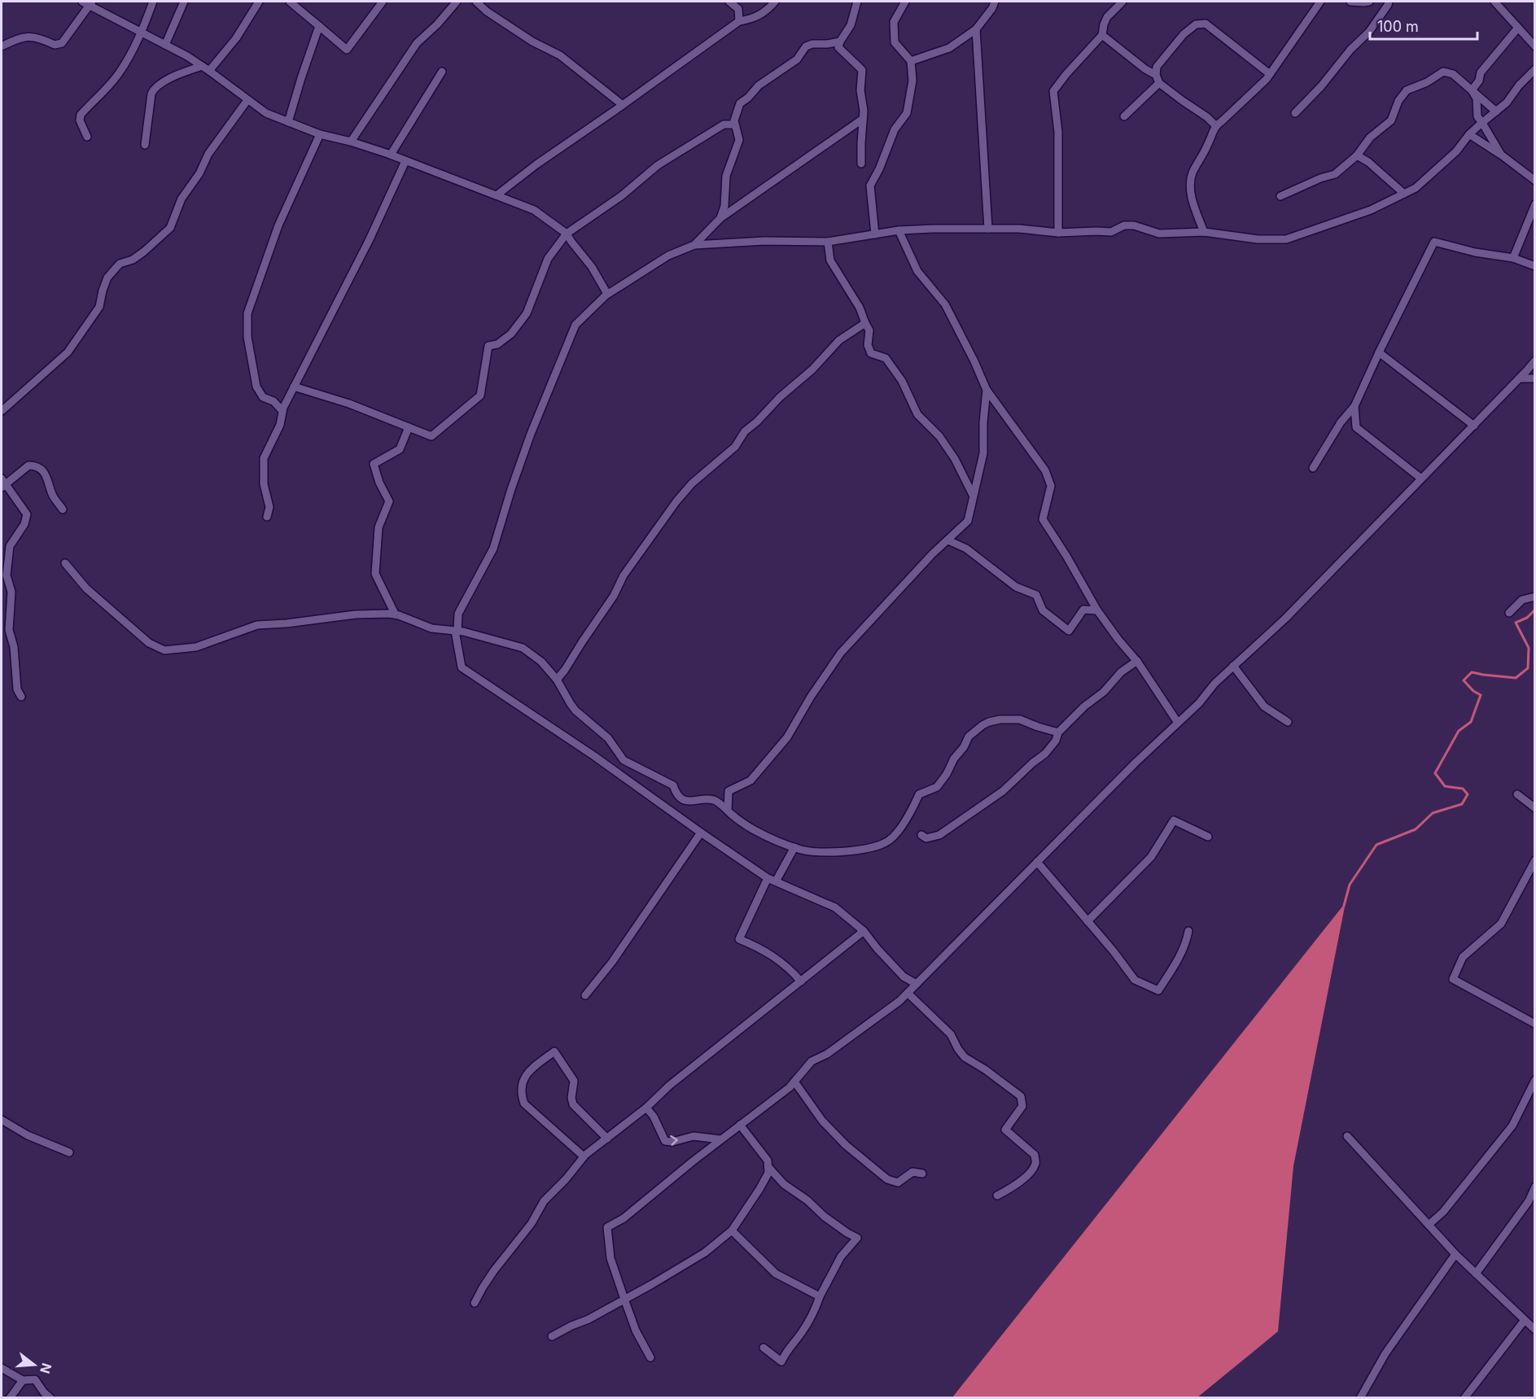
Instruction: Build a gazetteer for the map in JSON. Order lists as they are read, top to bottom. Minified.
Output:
{"scale_bar":"100 m","north":"right"}
